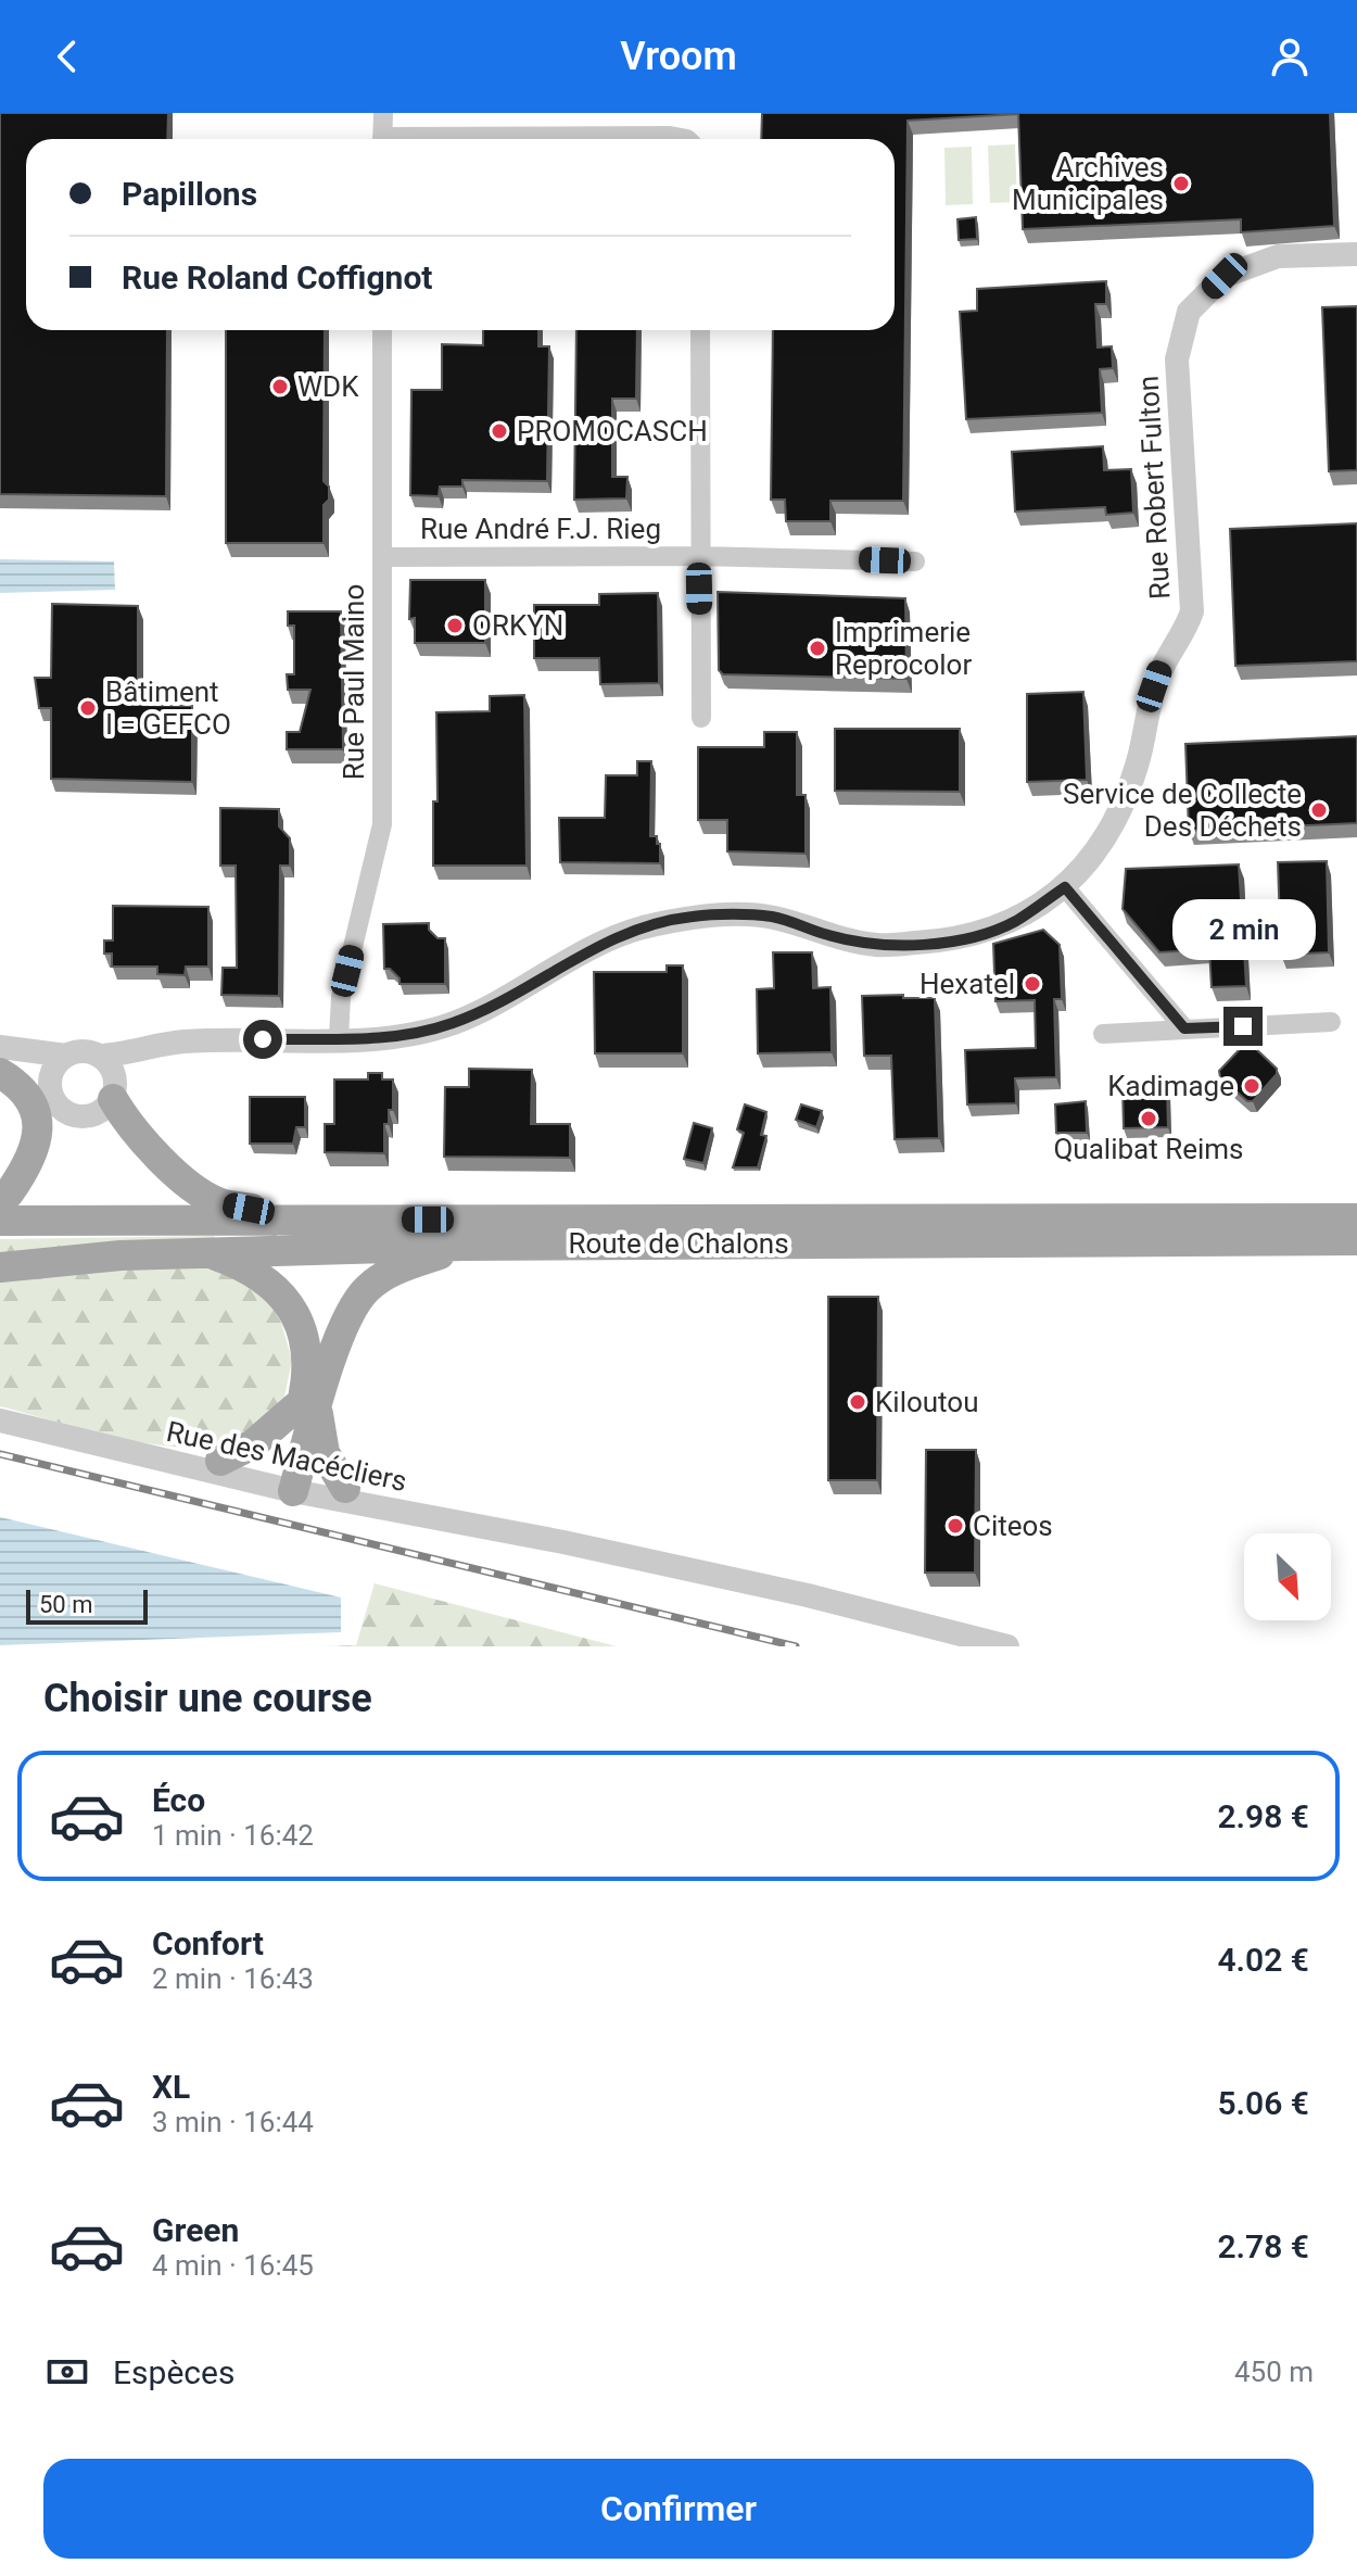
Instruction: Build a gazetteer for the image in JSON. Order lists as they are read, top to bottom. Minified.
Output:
{"streets":{"main road":["Route de Chalons"],"street":["Rue Robert Fulton","Rue André F.J. Rieg","Rue Paul Maino","Rue des Macécliers"]},"crossings":[["Rue Robert Fulton","Rue Paul Maino"],["Rue André F.J. Rieg","Rue Paul Maino"]],"places":["Archives Municipales","WDK","PROMOCASCH","ORKYN","Imprimerie Reprocolor","Bâtiment I = GEFCO","Service de Collecte Des Déchets","Hexatel","Kadimage","Qualibat Reims","Kiloutou","Citeos"],"scale_bar":"50 m","north":"bottom right","page":{"header":"Vroom","banner":["Papillons","Rue Roland Coffignot"],"bubble":"2 min","scale":"50 m","heading":"Choisir une course","list":[{"name":"Éco","note":"1 min · 16:42","value":"2.98 €"},{"name":"Confort","note":"2 min · 16:43","value":"4.02 €"},{"name":"XL","note":"3 min · 16:44","value":"5.06 €"},{"name":"Green","note":"4 min · 16:45","value":"2.78 €"}],"pay":["Espèces","450 m"],"buttons":"Confirmer"}}
